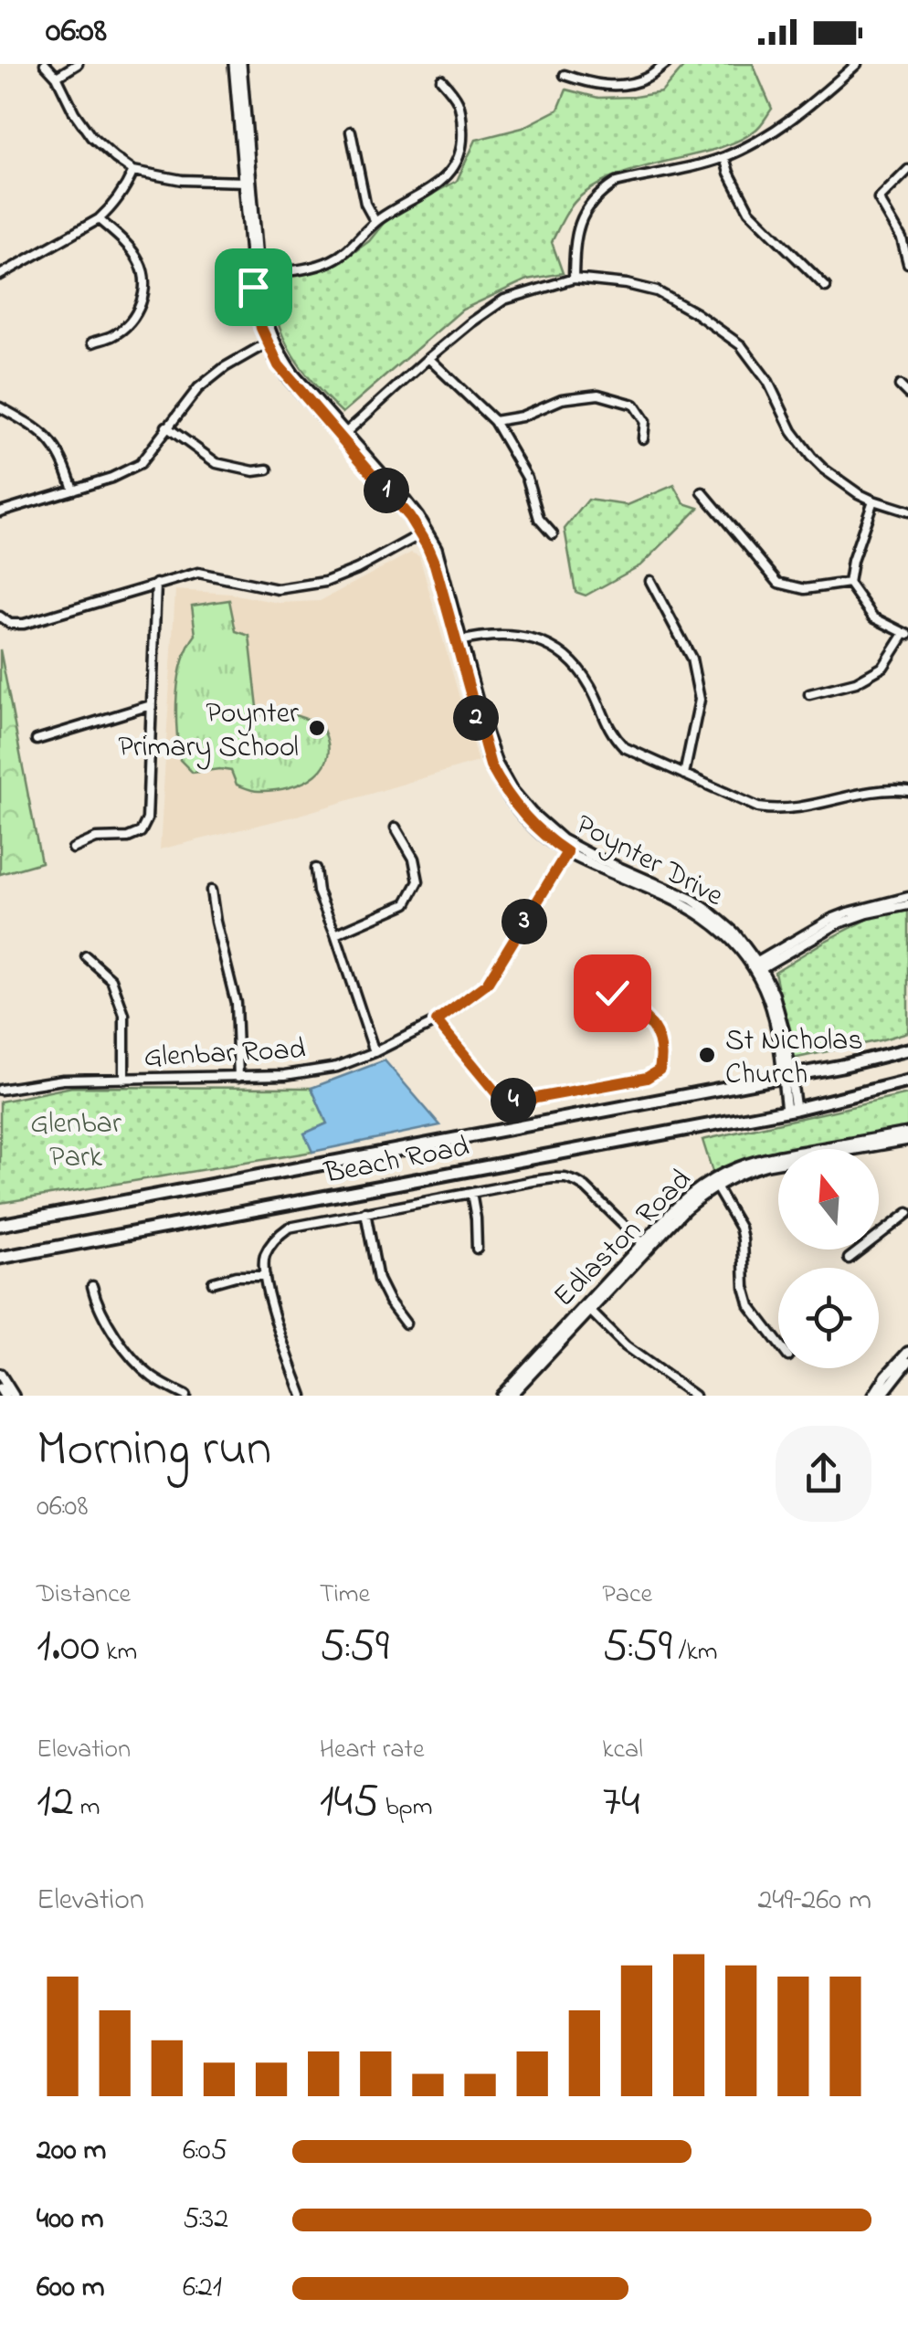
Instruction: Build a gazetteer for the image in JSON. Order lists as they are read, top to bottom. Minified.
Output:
{"streets":{"main road":["Beach Road"],"street":["Poynter Drive","Glenbar Road","Edlaston Road"]},"crossings":[["Poynter Drive","Glenbar Road"],["Poynter Drive","Beach Road"]],"parks":["Glenbar Park"],"places":["Poynter Primary School","St Nicholas Church"],"north":"top","page":{"status":"06:08","pins":["1","2","3","4"],"heading":["Morning run","06:08"],"stats":[["Distance","1.00 km"],["Time","5:59"],["Pace","5:59 /km"],["Elevation","12 m"],["Heart rate","145 bpm"],["kcal","74"]],"chart":["Elevation","249–260 m"],"list":[{"name":"200 m","note":"6:05"},{"name":"400 m","note":"5:32"},{"name":"600 m","note":"6:21"}]}}
